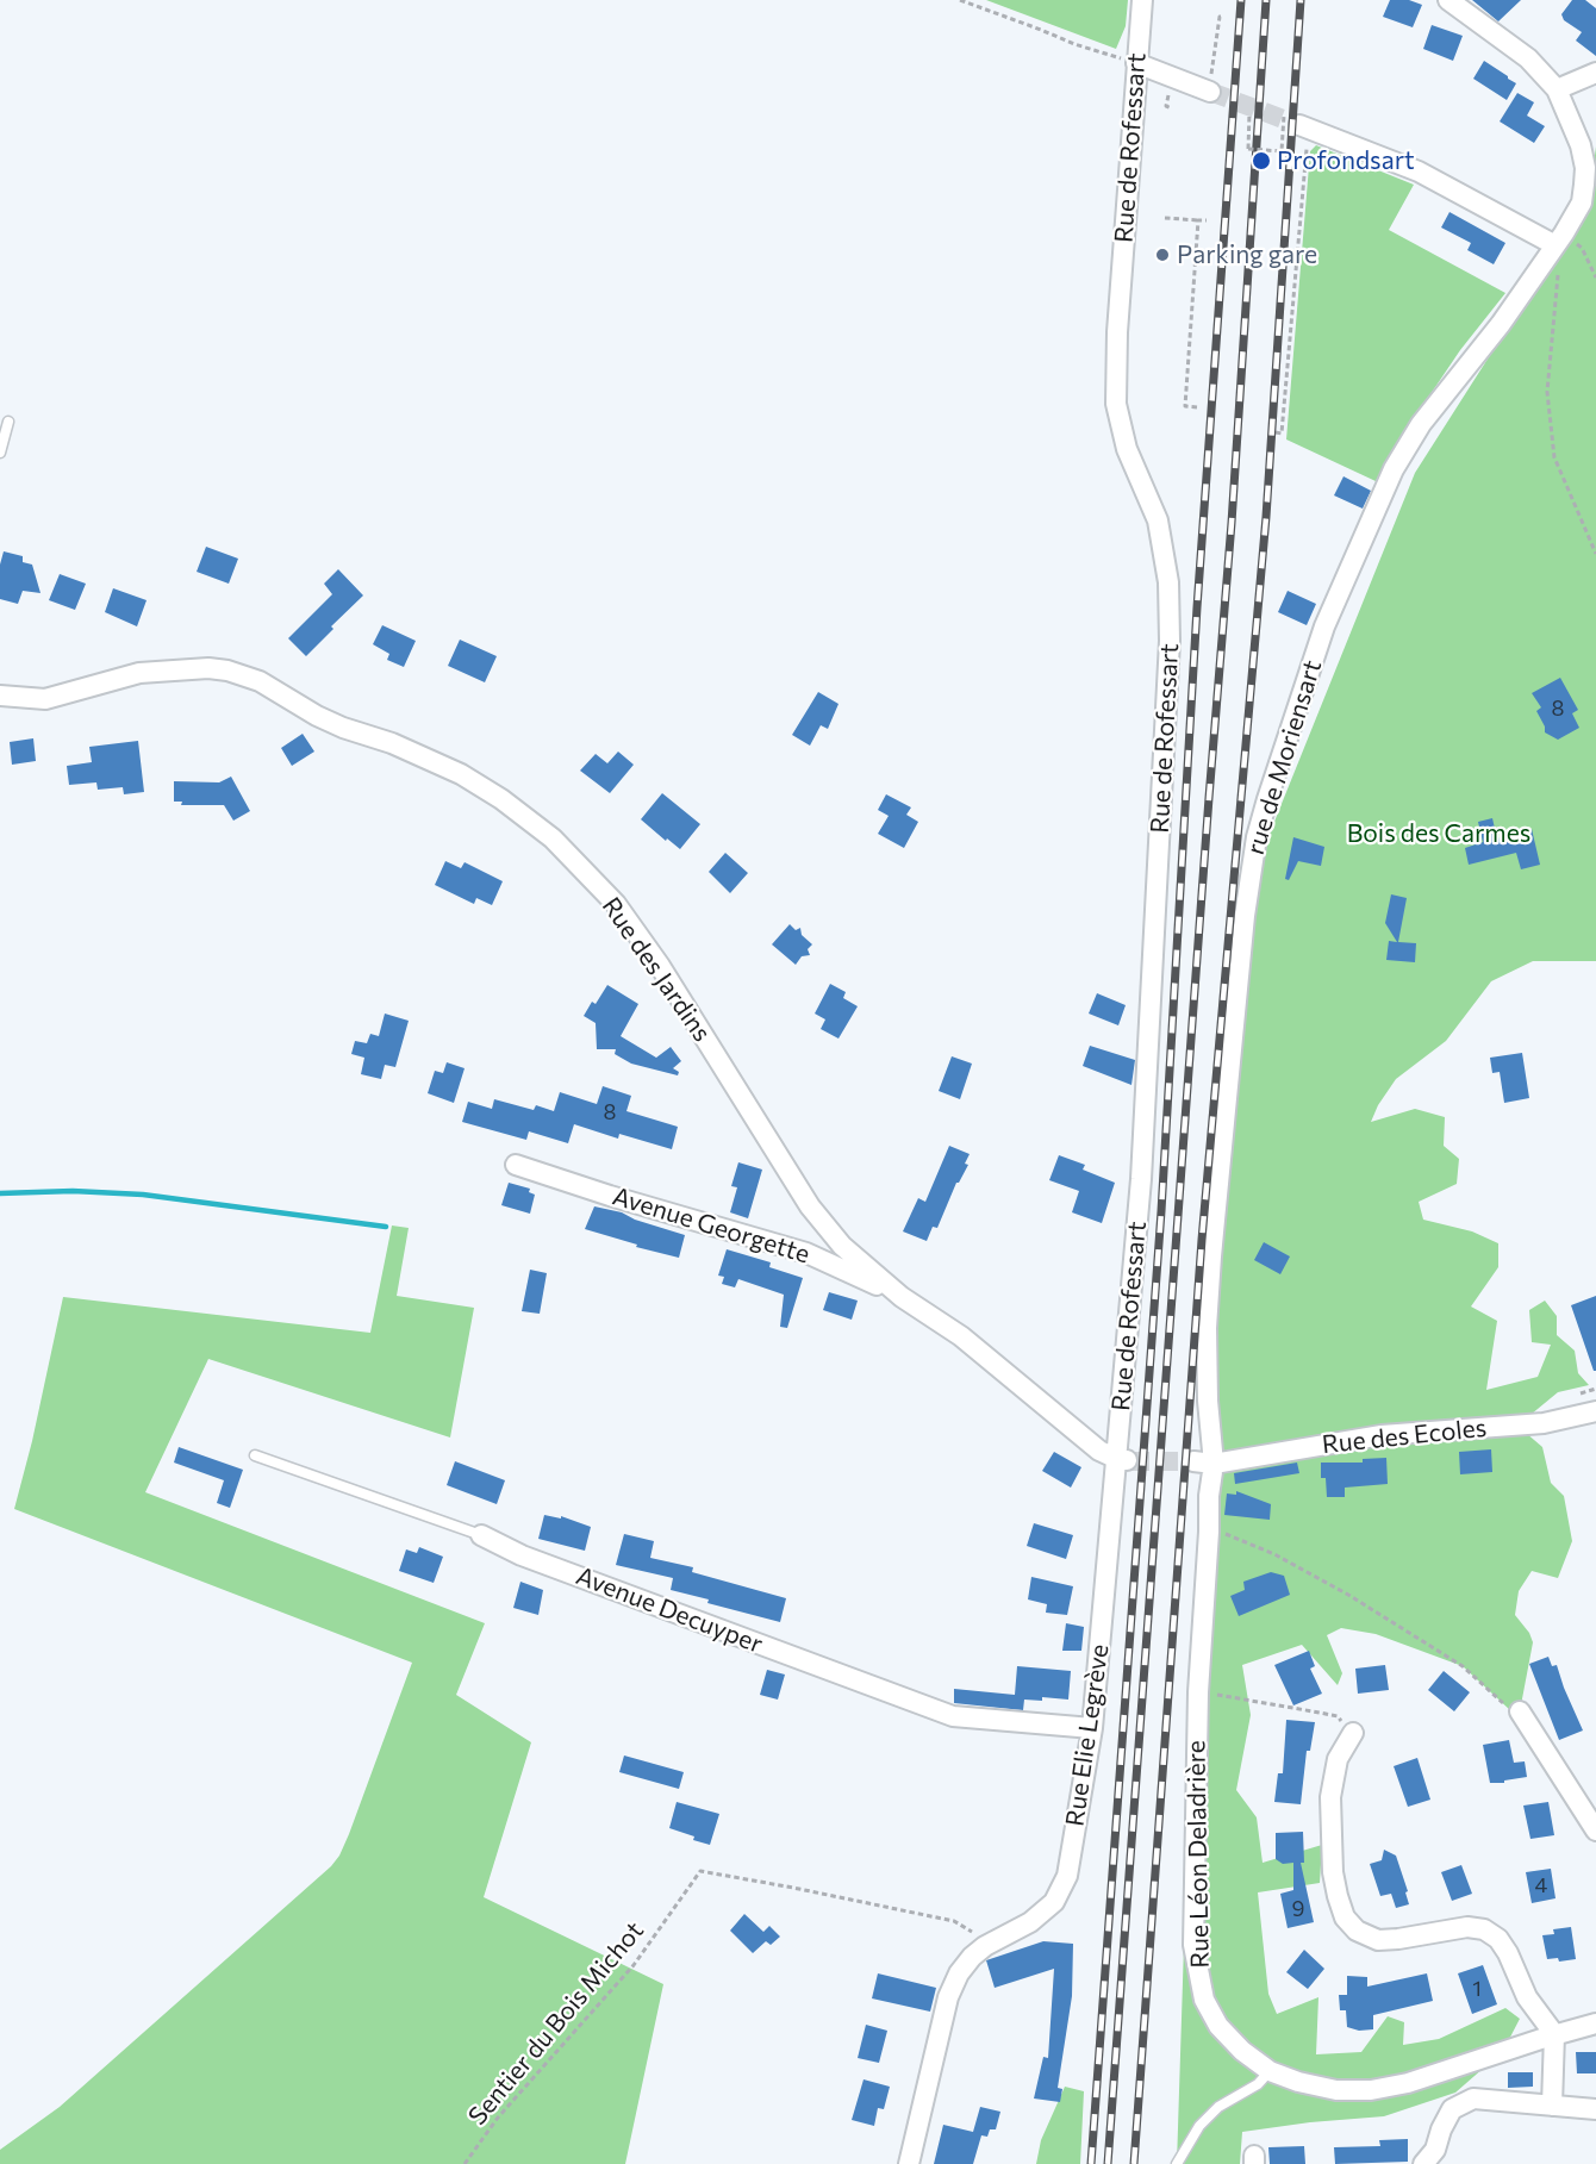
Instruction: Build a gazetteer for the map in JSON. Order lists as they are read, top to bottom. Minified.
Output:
{"streets":{"street":["Rue de Rofessart","rue de Moriensart","Rue des Jardins","Avenue Georgette","Rue des Ecoles","Avenue Decuyper","Rue Elie Legrève","Rue Léon Deladrière"],"path":["Sentier du Bois Michot"]},"crossings":[["Rue de Rofessart","Rue des Jardins"],["Rue de Rofessart","Rue Elie Legrève"],["rue de Moriensart","Rue des Ecoles"],["rue de Moriensart","Rue Léon Deladrière"],["Rue des Jardins","Avenue Georgette"],["Rue des Ecoles","Rue Léon Deladrière"],["Avenue Decuyper","Rue Elie Legrève"],["Rue Elie Legrève","Sentier du Bois Michot"]],"parks":["Bois des Carmes"],"places":["Profondsart","Parking gare"],"house_numbers":["8","8","4","9","1"]}
